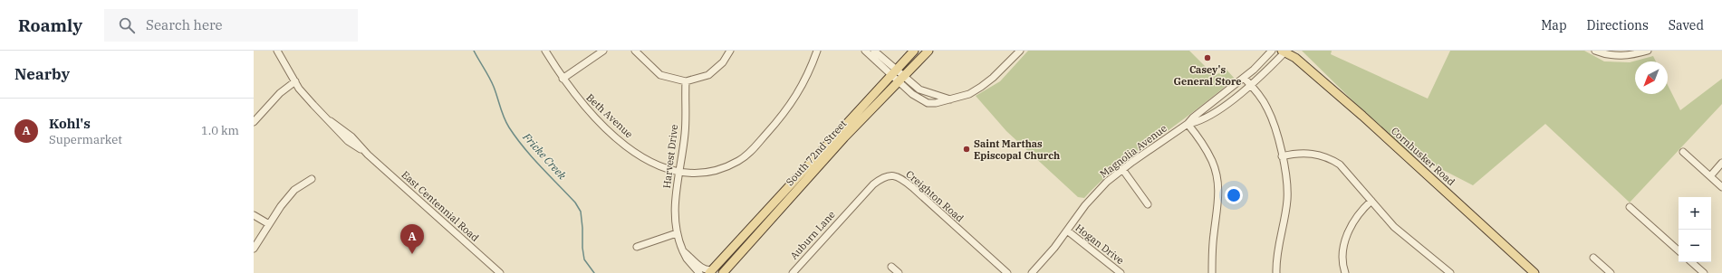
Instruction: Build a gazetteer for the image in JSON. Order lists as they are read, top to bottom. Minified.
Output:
{"streets":{"main road":["South 72nd Street","Cornhusker Road"],"street":["Beth Avenue","Magnolia Avenue","Harvest Drive","Creighton Road","East Centennial Road","Auburn Lane","Hogan Drive"]},"crossings":[["Beth Avenue","Harvest Drive"],["Magnolia Avenue","Cornhusker Road"],["Magnolia Avenue","Hogan Drive"],["South 72nd Street","Harvest Drive"],["Creighton Road","Auburn Lane"]],"water":["Fricke Creek"],"places":["Casey's General Store","Saint Marthas Episcopal Church"],"north":"bottom left","page":{"header":"Roamly","search":"Search here","nav":["Map","Directions","Saved"],"heading":"Nearby","list":[{"mark":"A","name":"Kohl's","note":"Supermarket","value":"1.0 km"}],"map_buttons":["+","−"],"pins":"A"}}
